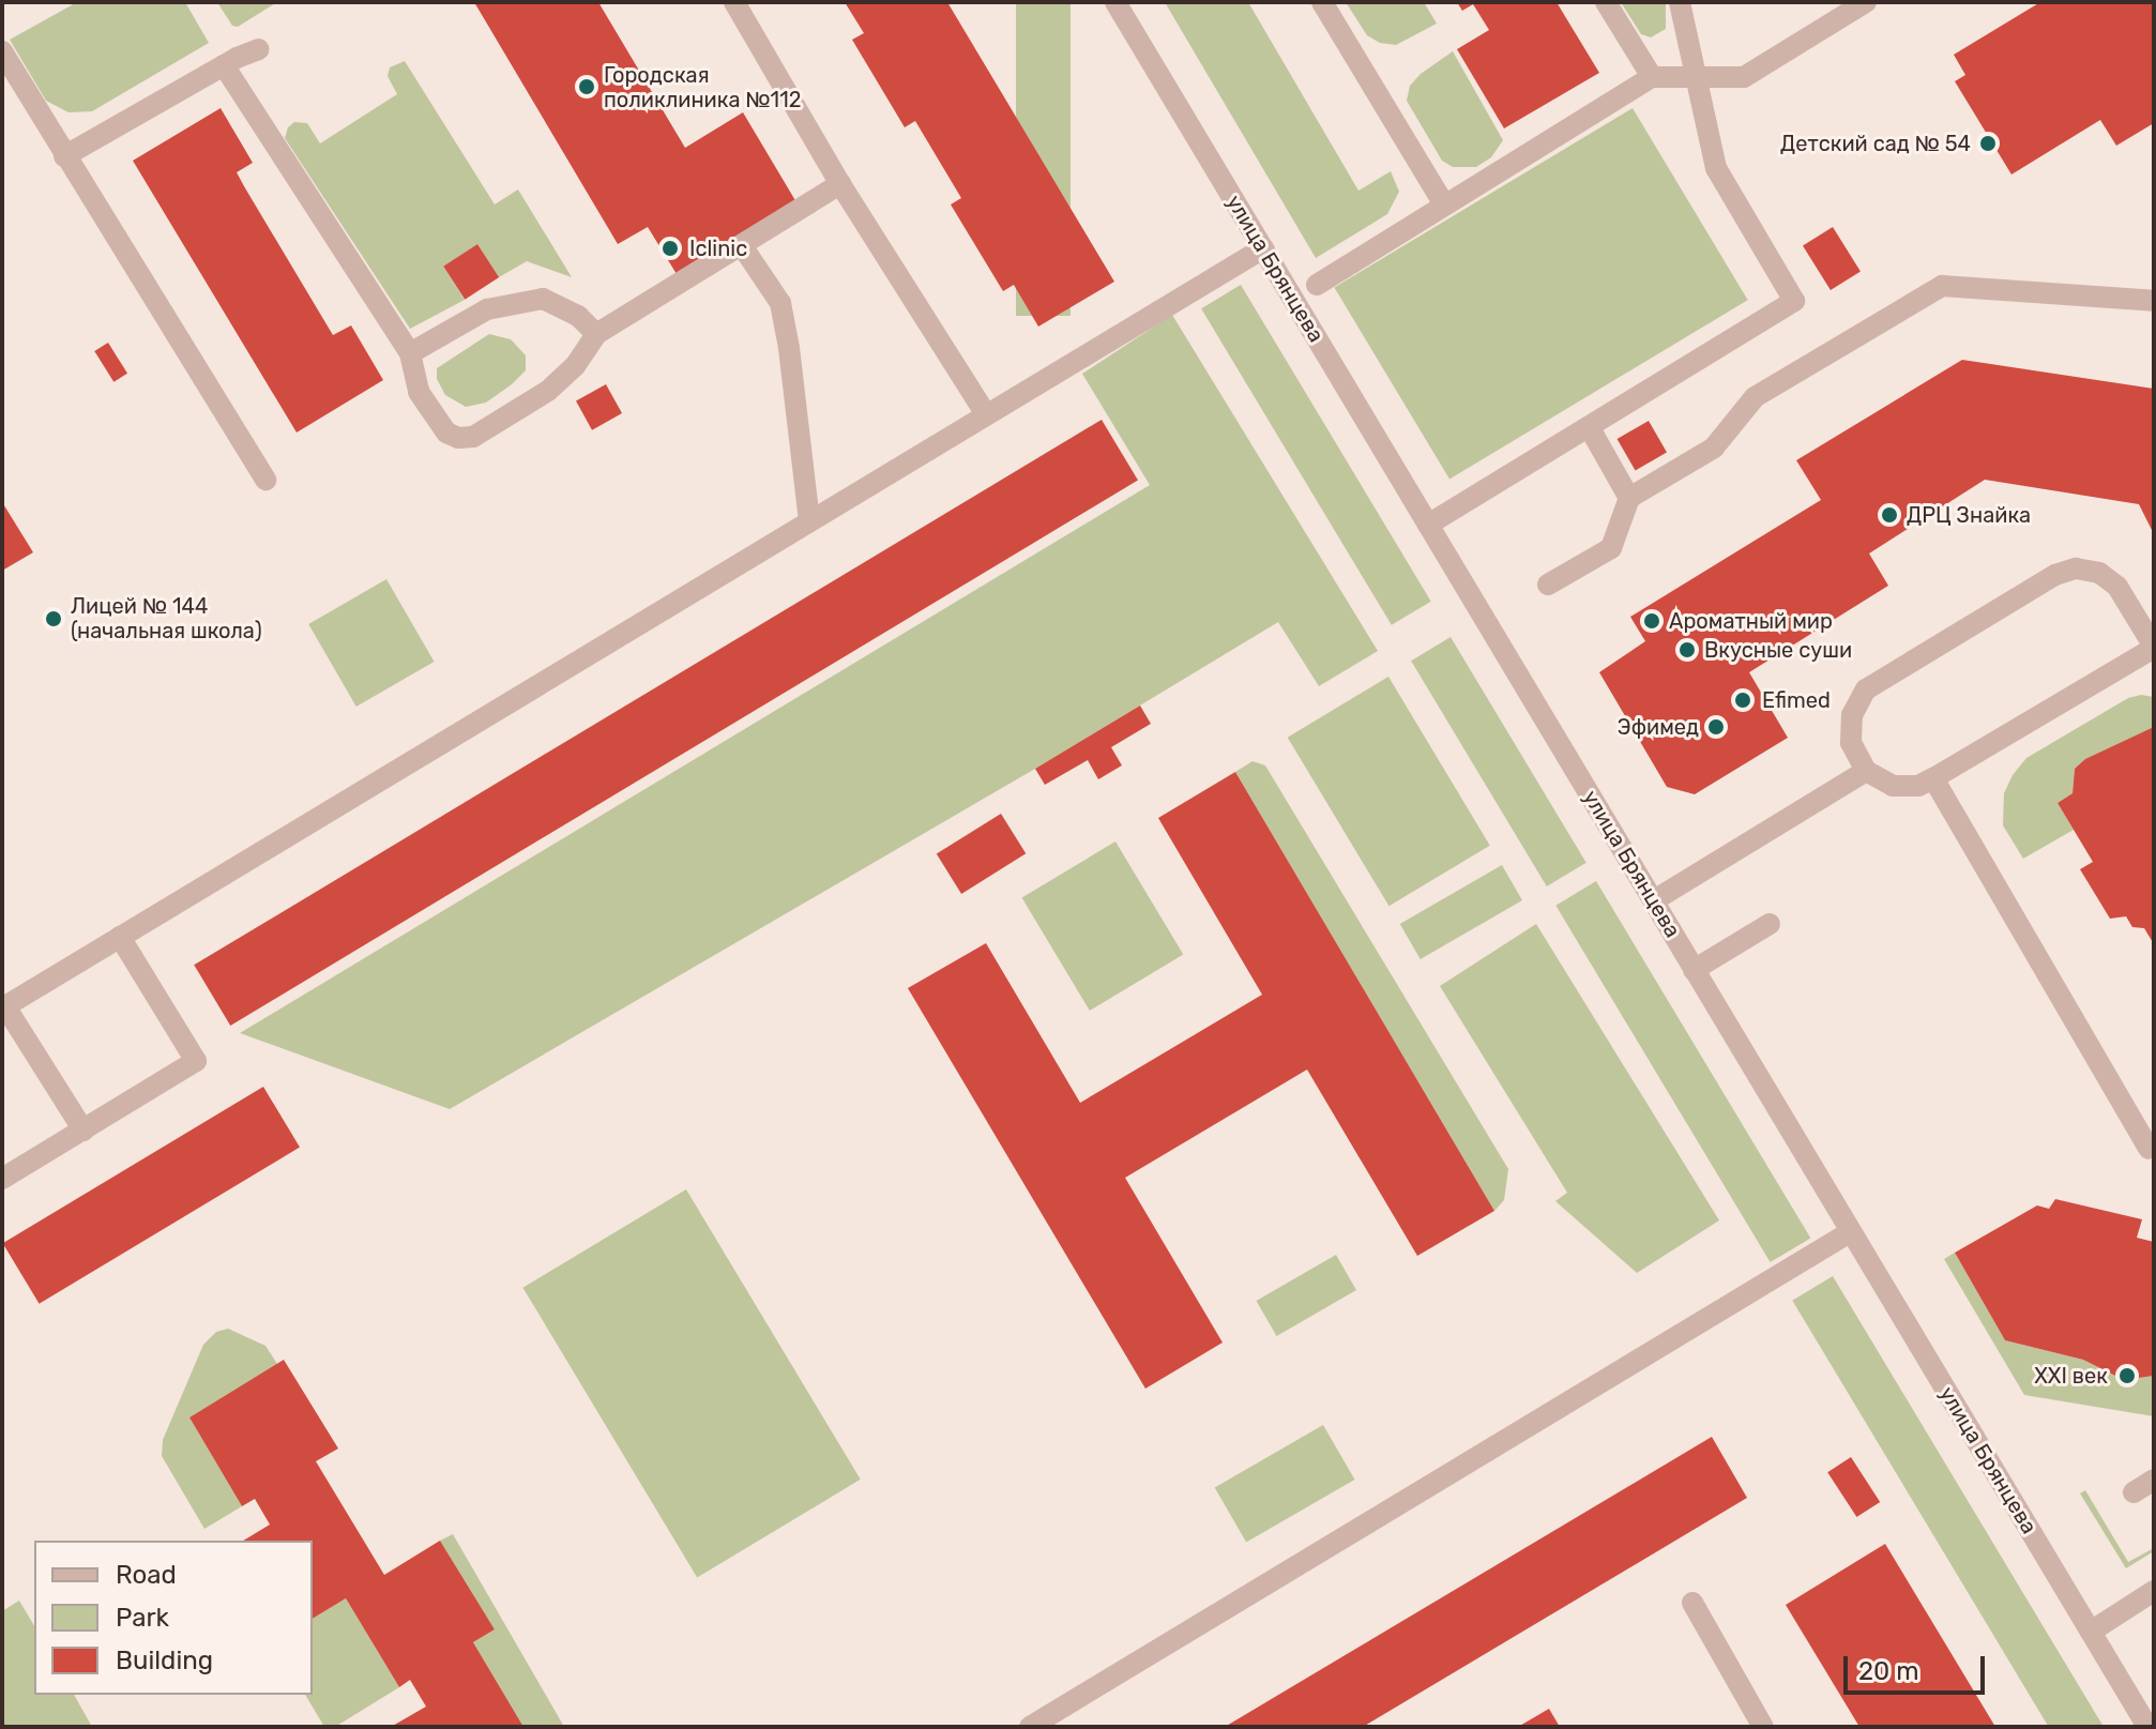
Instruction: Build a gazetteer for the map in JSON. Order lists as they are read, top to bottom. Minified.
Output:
{"streets":{"street":["улица Брянцева"]},"places":["Городская поликлиника №112","Детский сад № 54","Iclinic","ДРЦ Знайка","Лицей № 144 (начальная школа)","Ароматный мир","Вкусные суши","Efimed","Эфимед","XXI век"],"legend":["Road","Park","Building"],"scale_bar":"20 m"}
